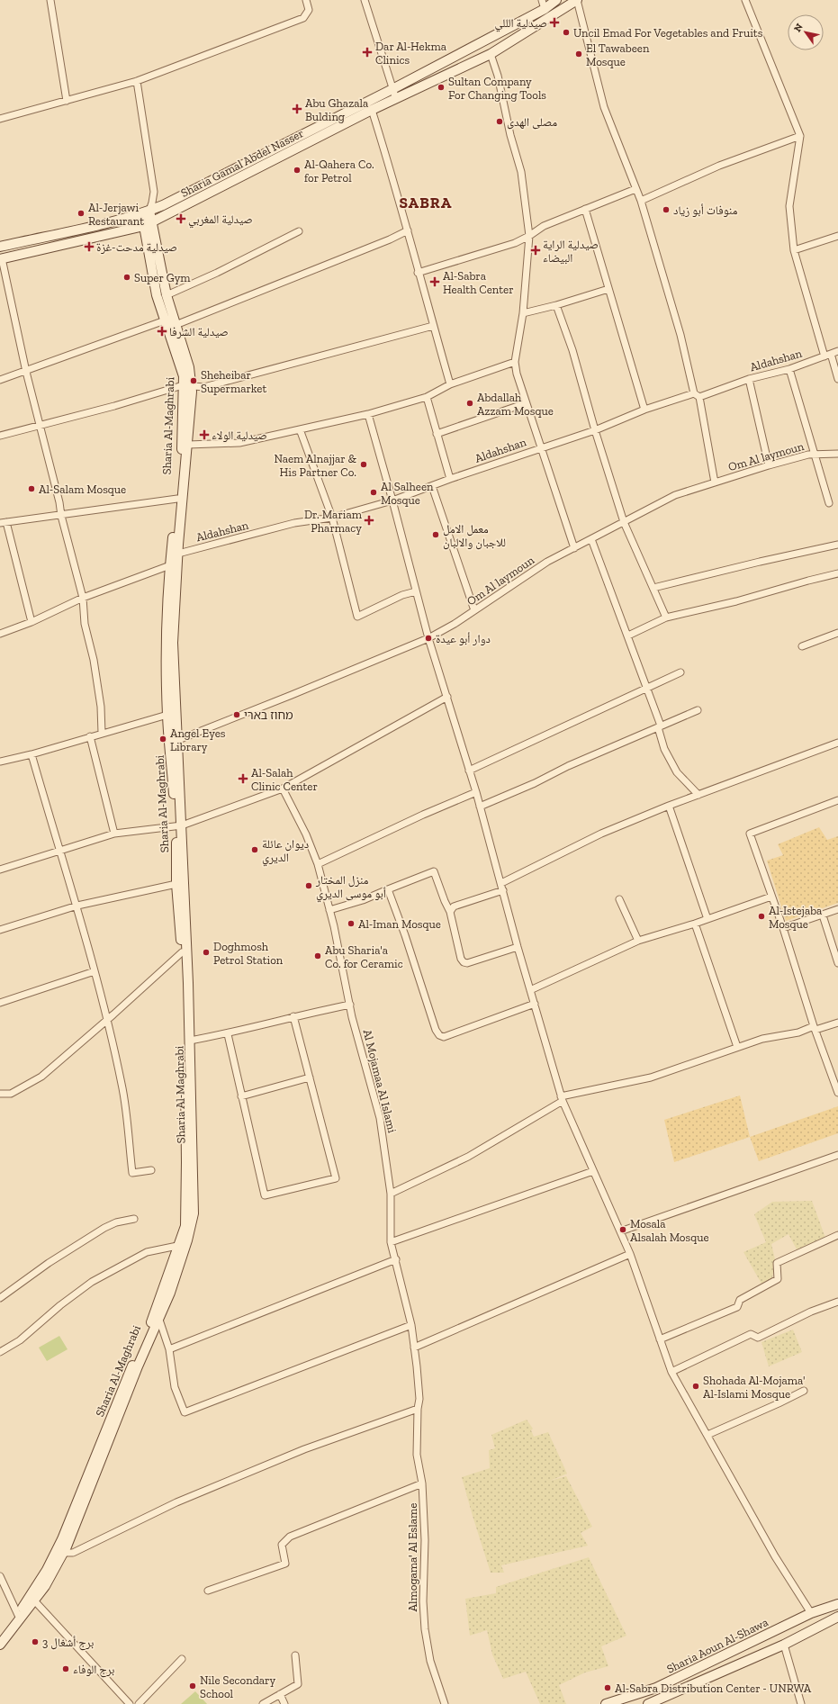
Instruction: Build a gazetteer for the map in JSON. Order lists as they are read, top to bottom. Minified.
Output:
{"streets":{"main road":["Sharia Gamal Abdel Nasser","Sharia Al-Maghrabi","Sharia Aoun Al-Shawa"],"street":["Aldahshan","Om Al laymoun","Al Mojamaa Al Islami","Almogama' Al Eslame"]},"crossings":[["Sharia Gamal Abdel Nasser","Sharia Al-Maghrabi"],["Aldahshan","Sharia Al-Maghrabi"],["Sharia Al-Maghrabi","Om Al laymoun"],["Al Mojamaa Al Islami","Almogama' Al Eslame"]],"districts":["SABRA"],"places":{"health":["صيدلية الللي","Dar Al-Hekma Clinics","Abu Ghazala Bulding","صيدلية المغربي","صيدلية مدحت-غزة","صيدلية الراية البيضاء","Al-Sabra Health Center","صيدلية الشرفا","صيدلية الولاء","Dr. Mariam Pharmacy","Al-Salah Clinic Center"],"other":["Uncil Emad For Vegetables and Fruits","El Tawabeen Mosque","Sultan Company For Changing Tools","مصلى الهدى","Al-Qahera Co. for Petrol","منوفات أبو زياد","Al-Jerjawi Restaurant","Super Gym","Sheheibar Supermarket","Abdallah Azzam Mosque","Naem Alnajjar & His Partner Co.","Al-Salam Mosque","Al Salheen Mosque","معمل الامل للاجبان والالبان","دوار أبو عيدة","מחוז בארי","Angel Eyes Library","ديوان عائلة الديري","منزل المختار أبو موسى الديري","Al-Istejaba Mosque","Al-Iman Mosque","Doghmosh Petrol Station","Abu Sharia'a Co. for Ceramic","Mosala Alsalah Mosque","Shohada Al-Mojama' Al-Islami Mosque","برج أشغال 3","برج الوفاء","Nile Secondary School","Al-Sabra Distribution Center - UNRWA"]},"north":"top left"}
